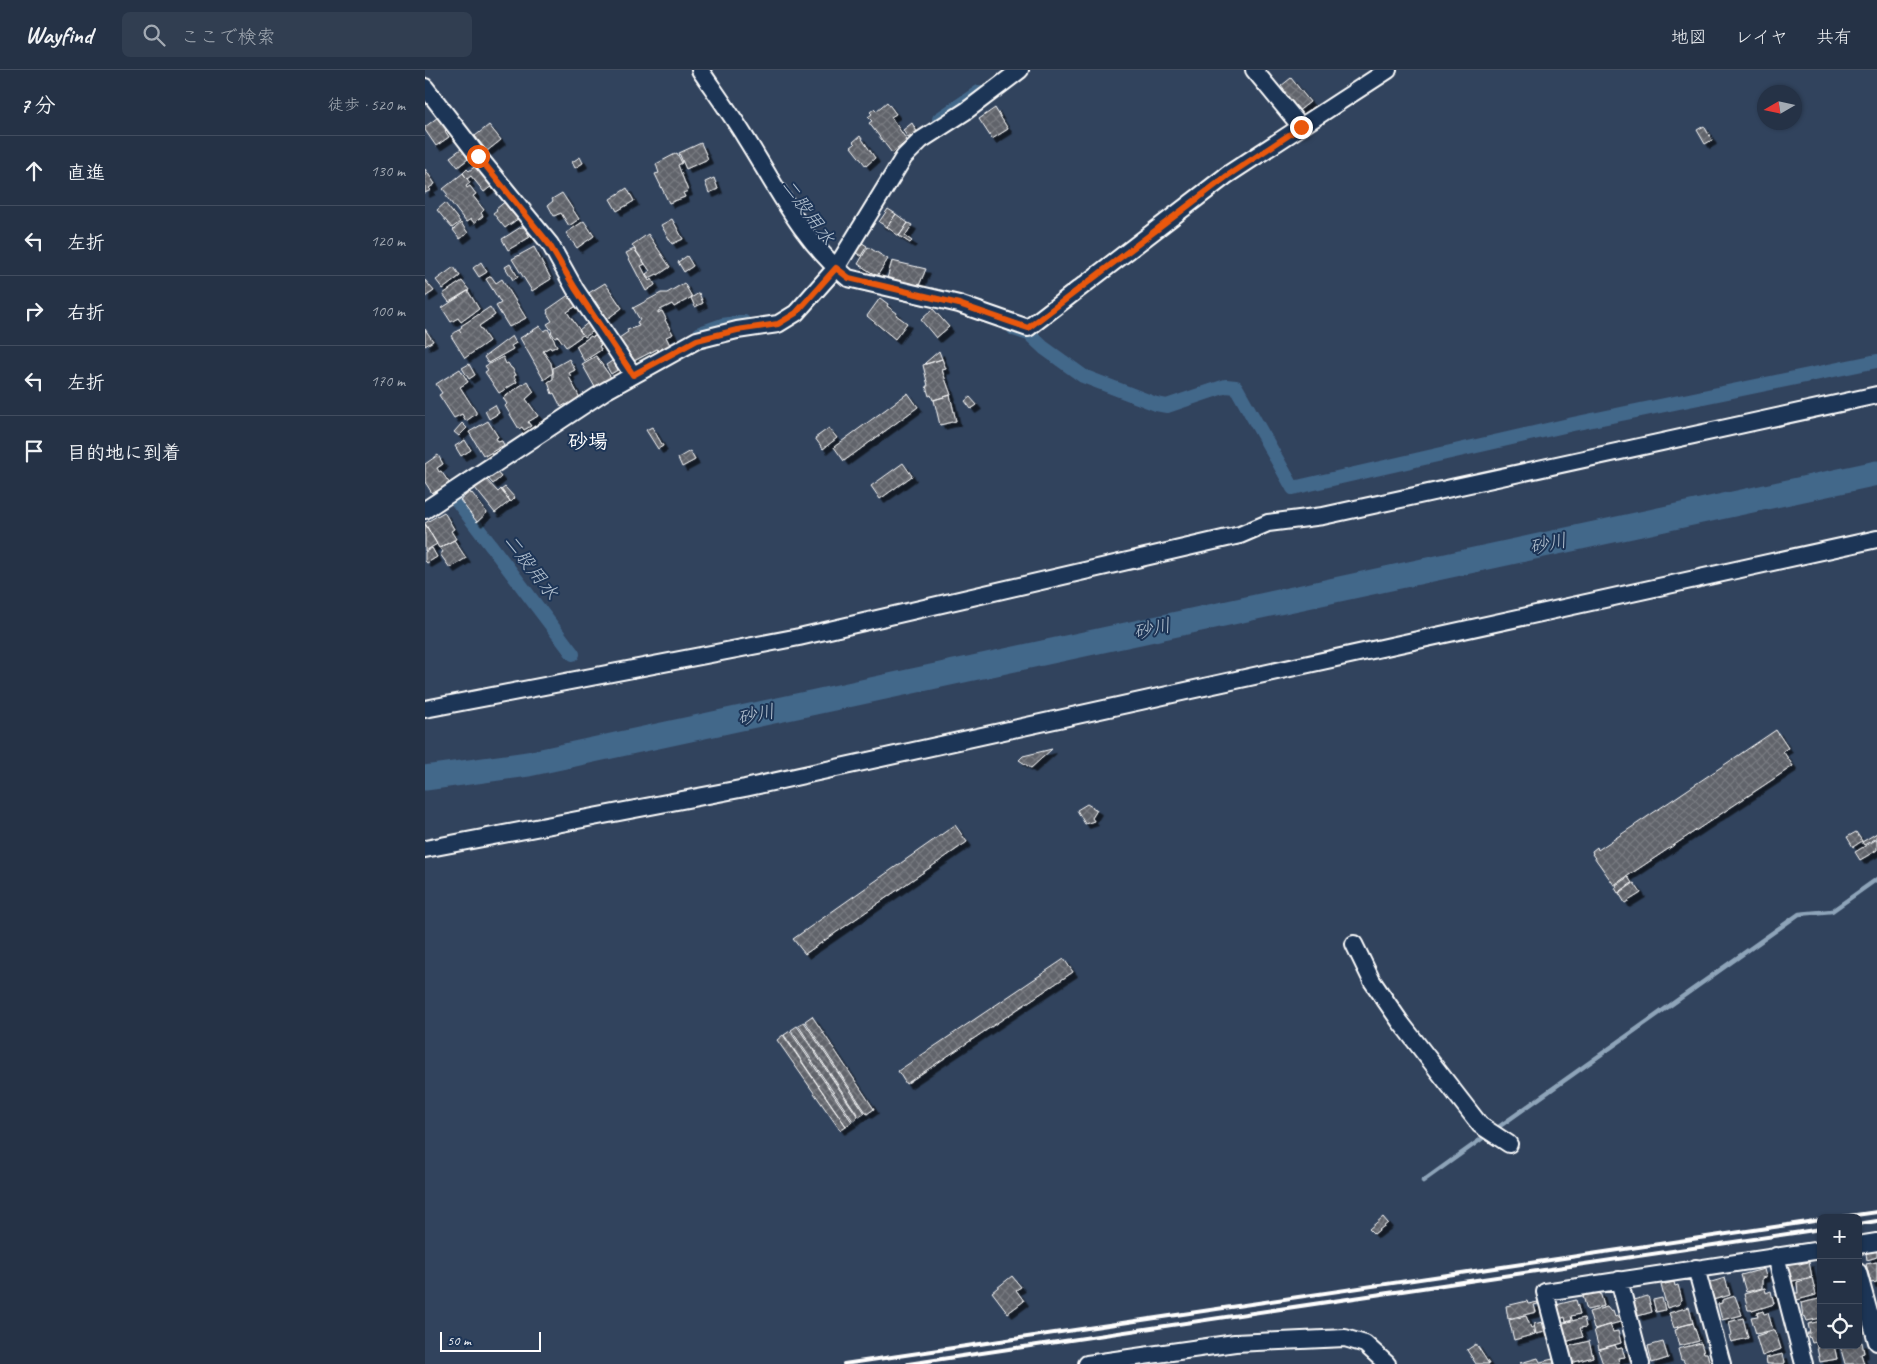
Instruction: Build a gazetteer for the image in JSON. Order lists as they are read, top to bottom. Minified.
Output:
{"districts":["砂場"],"water":["二股用水","砂川"],"scale_bar":"50 m","north":"left","page":{"header":"Wayfind","search":"ここで検索","nav":["地図","レイヤ","共有"],"heading":["7 分","徒歩 · 520 m"],"list":[["直進","130 m"],["左折","120 m"],["右折","100 m"],["左折","170 m"],"目的地に到着"],"map_buttons":["+","−"],"scale":"50 m"}}
